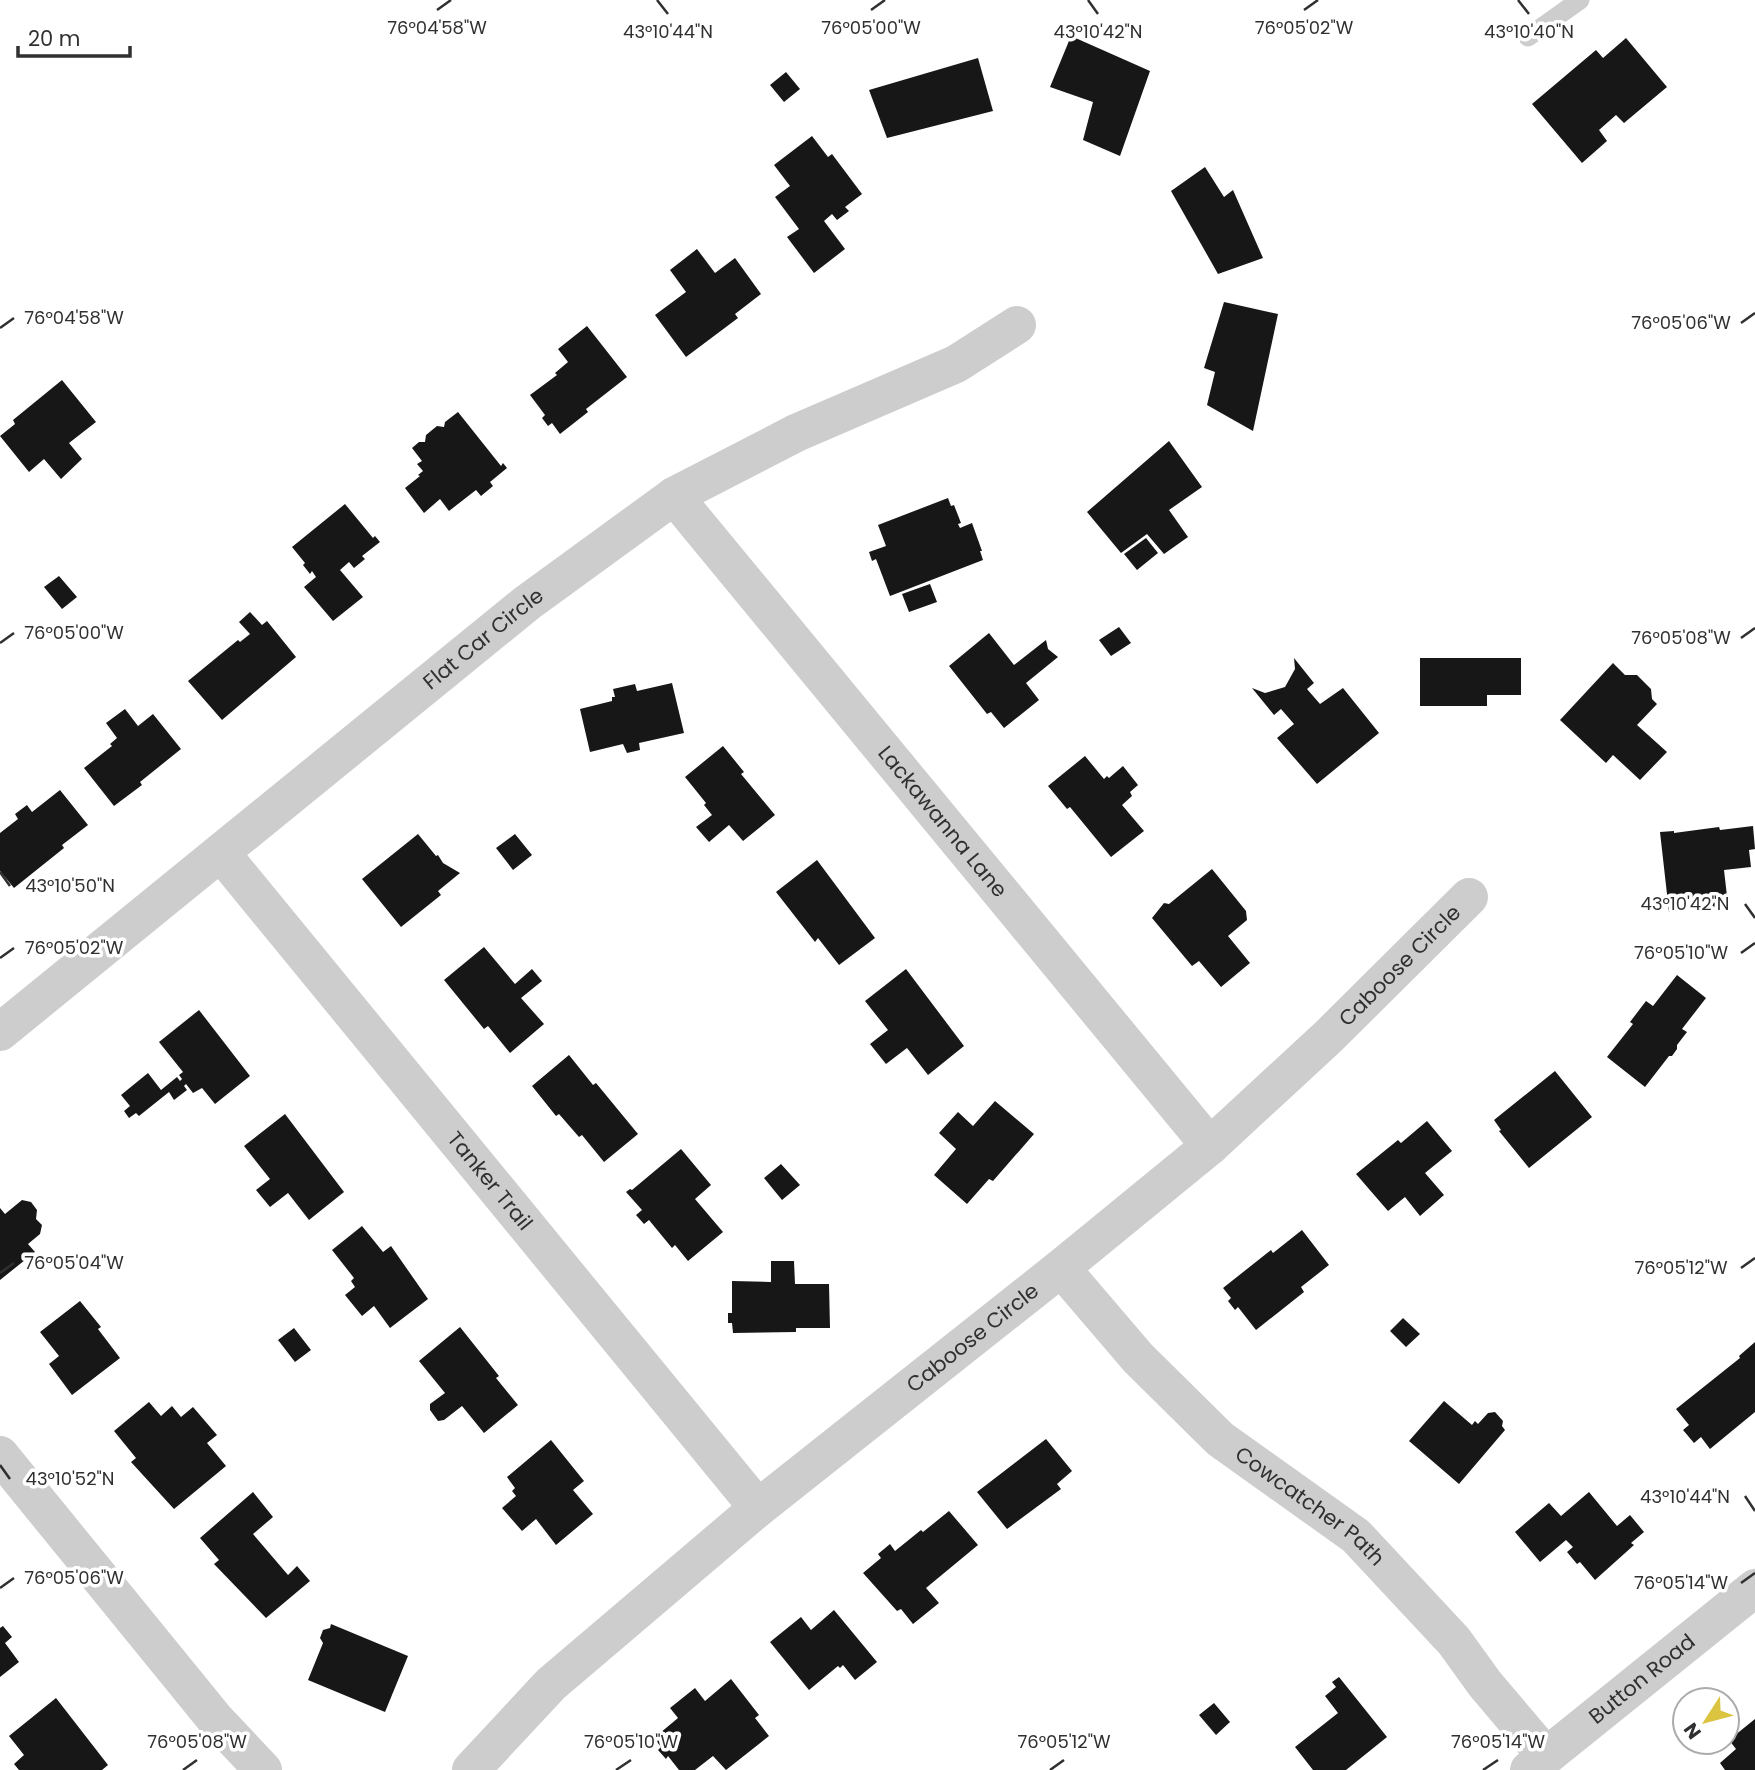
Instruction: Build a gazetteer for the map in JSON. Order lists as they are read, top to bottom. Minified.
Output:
{"streets":{"street":["Flat Car Circle","Lackawanna Lane","Caboose Circle","Tanker Trail","Cowcatcher Path","Button Road"]},"crossings":[["Flat Car Circle","Lackawanna Lane"],["Flat Car Circle","Tanker Trail"],["Lackawanna Lane","Caboose Circle"],["Caboose Circle","Tanker Trail"],["Caboose Circle","Cowcatcher Path"],["Cowcatcher Path","Button Road"]],"scale_bar":"20 m","north":"bottom left","coordinates":["76°04'58\"W","76°05'00\"W","76°05'02\"W","43°10'44\"N","43°10'42\"N","43°10'40\"N","76°05'06\"W","76°05'08\"W","43°10'50\"N","76°05'10\"W","76°05'04\"W","76°05'12\"W","43°10'52\"N","76°05'14\"W"]}
